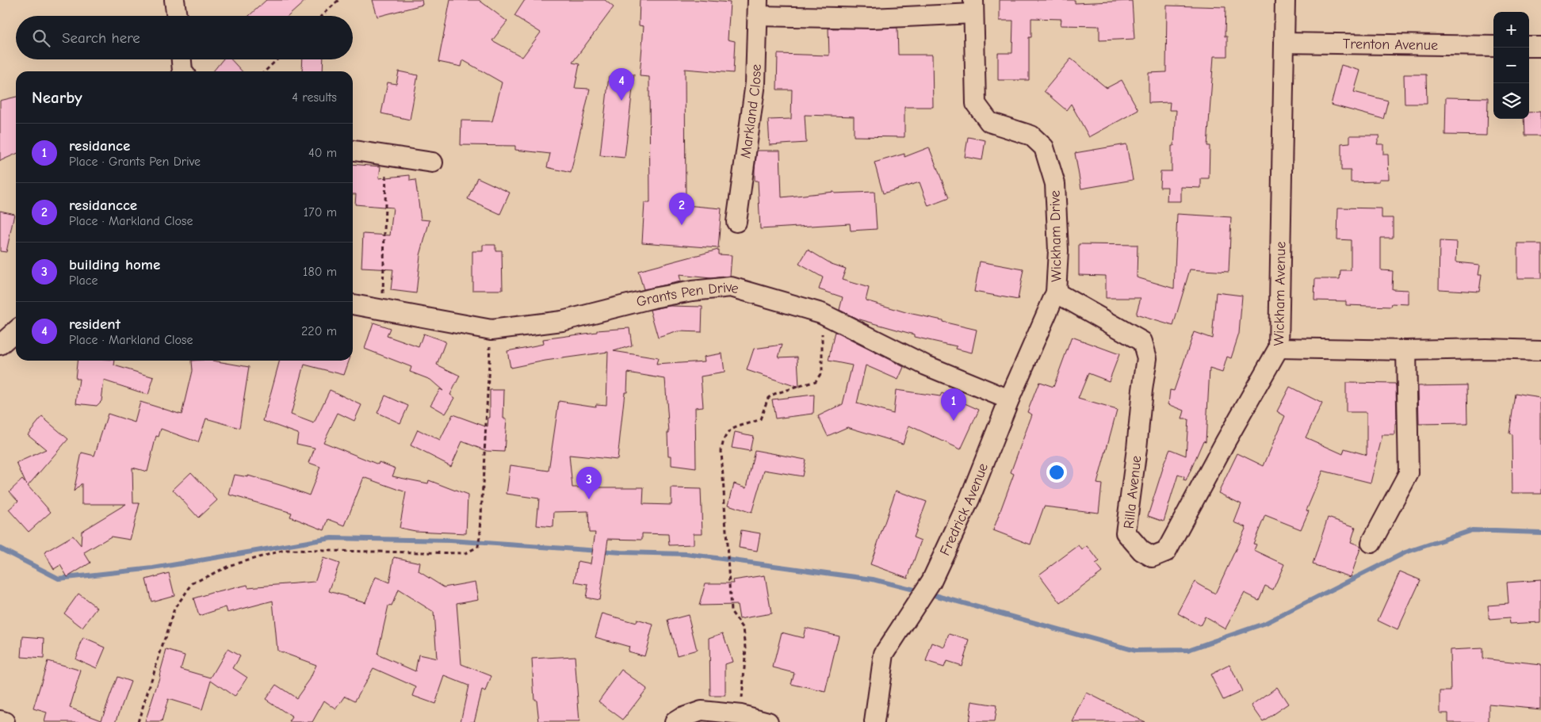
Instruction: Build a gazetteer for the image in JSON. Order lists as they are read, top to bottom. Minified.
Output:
{"streets":{"street":["Trenton Avenue","Markland Close","Wickham Drive","Wickham Avenue","Grants Pen Drive","Rilla Avenue","Fredrick Avenue"]},"crossings":[["Trenton Avenue","Wickham Avenue"],["Wickham Drive","Rilla Avenue"],["Wickham Drive","Fredrick Avenue"],["Wickham Avenue","Rilla Avenue"],["Grants Pen Drive","Fredrick Avenue"],["Rilla Avenue","Fredrick Avenue"]],"page":{"map_buttons":["+","−"],"search":"Search here","pins":["4","2","1","3"],"heading":["Nearby","4 results"],"list":[{"mark":"1","name":"residance","note":"Place · Grants Pen Drive","value":"40 m"},{"mark":"2","name":"residancce","note":"Place · Markland Close","value":"170 m"},{"mark":"3","name":"building home","note":"Place","value":"180 m"},{"mark":"4","name":"resident","note":"Place · Markland Close","value":"220 m"}]}}
